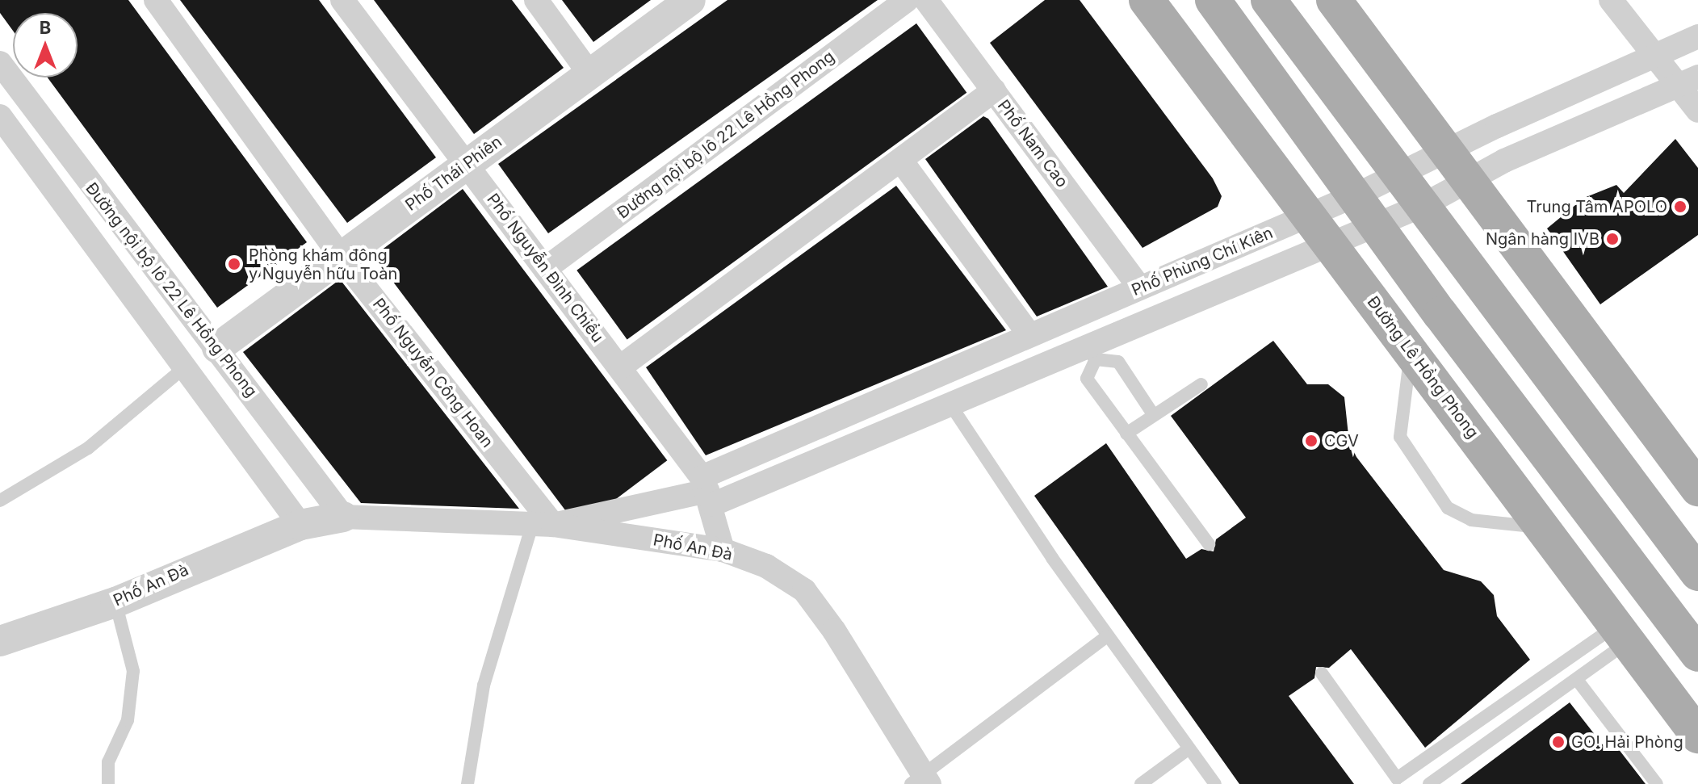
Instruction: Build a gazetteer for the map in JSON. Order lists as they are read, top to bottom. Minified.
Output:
{"streets":{"main road":["Đường Lê Hồng Phong"],"street":["Đường nội bộ lô 22 Lê Hồng Phong","Phố Nam Cao","Phố Thái Phiên","Phố Phùng Chí Kiên","Phố Nguyễn Đình Chiểu","Phố Nguyễn Công Hoan","Phố An Đà"]},"crossings":[["Đường nội bộ lô 22 Lê Hồng Phong","Phố Thái Phiên"],["Đường nội bộ lô 22 Lê Hồng Phong","Phố Nguyễn Đình Chiểu"],["Đường nội bộ lô 22 Lê Hồng Phong","Phố An Đà"],["Phố Nam Cao","Phố Phùng Chí Kiên"],["Phố Thái Phiên","Phố Nguyễn Đình Chiểu"],["Phố Thái Phiên","Phố Nguyễn Công Hoan"],["Phố Phùng Chí Kiên","Phố Nguyễn Đình Chiểu"],["Phố Phùng Chí Kiên","Đường Lê Hồng Phong"],["Phố Nguyễn Đình Chiểu","Phố An Đà"],["Phố Nguyễn Công Hoan","Phố An Đà"]],"places":["Trung Tâm APOLO","Ngân hàng IVB","Phòng khám đông y Nguyễn hữu Toàn","CGV","GO! Hải Phòng"],"north":"top"}
